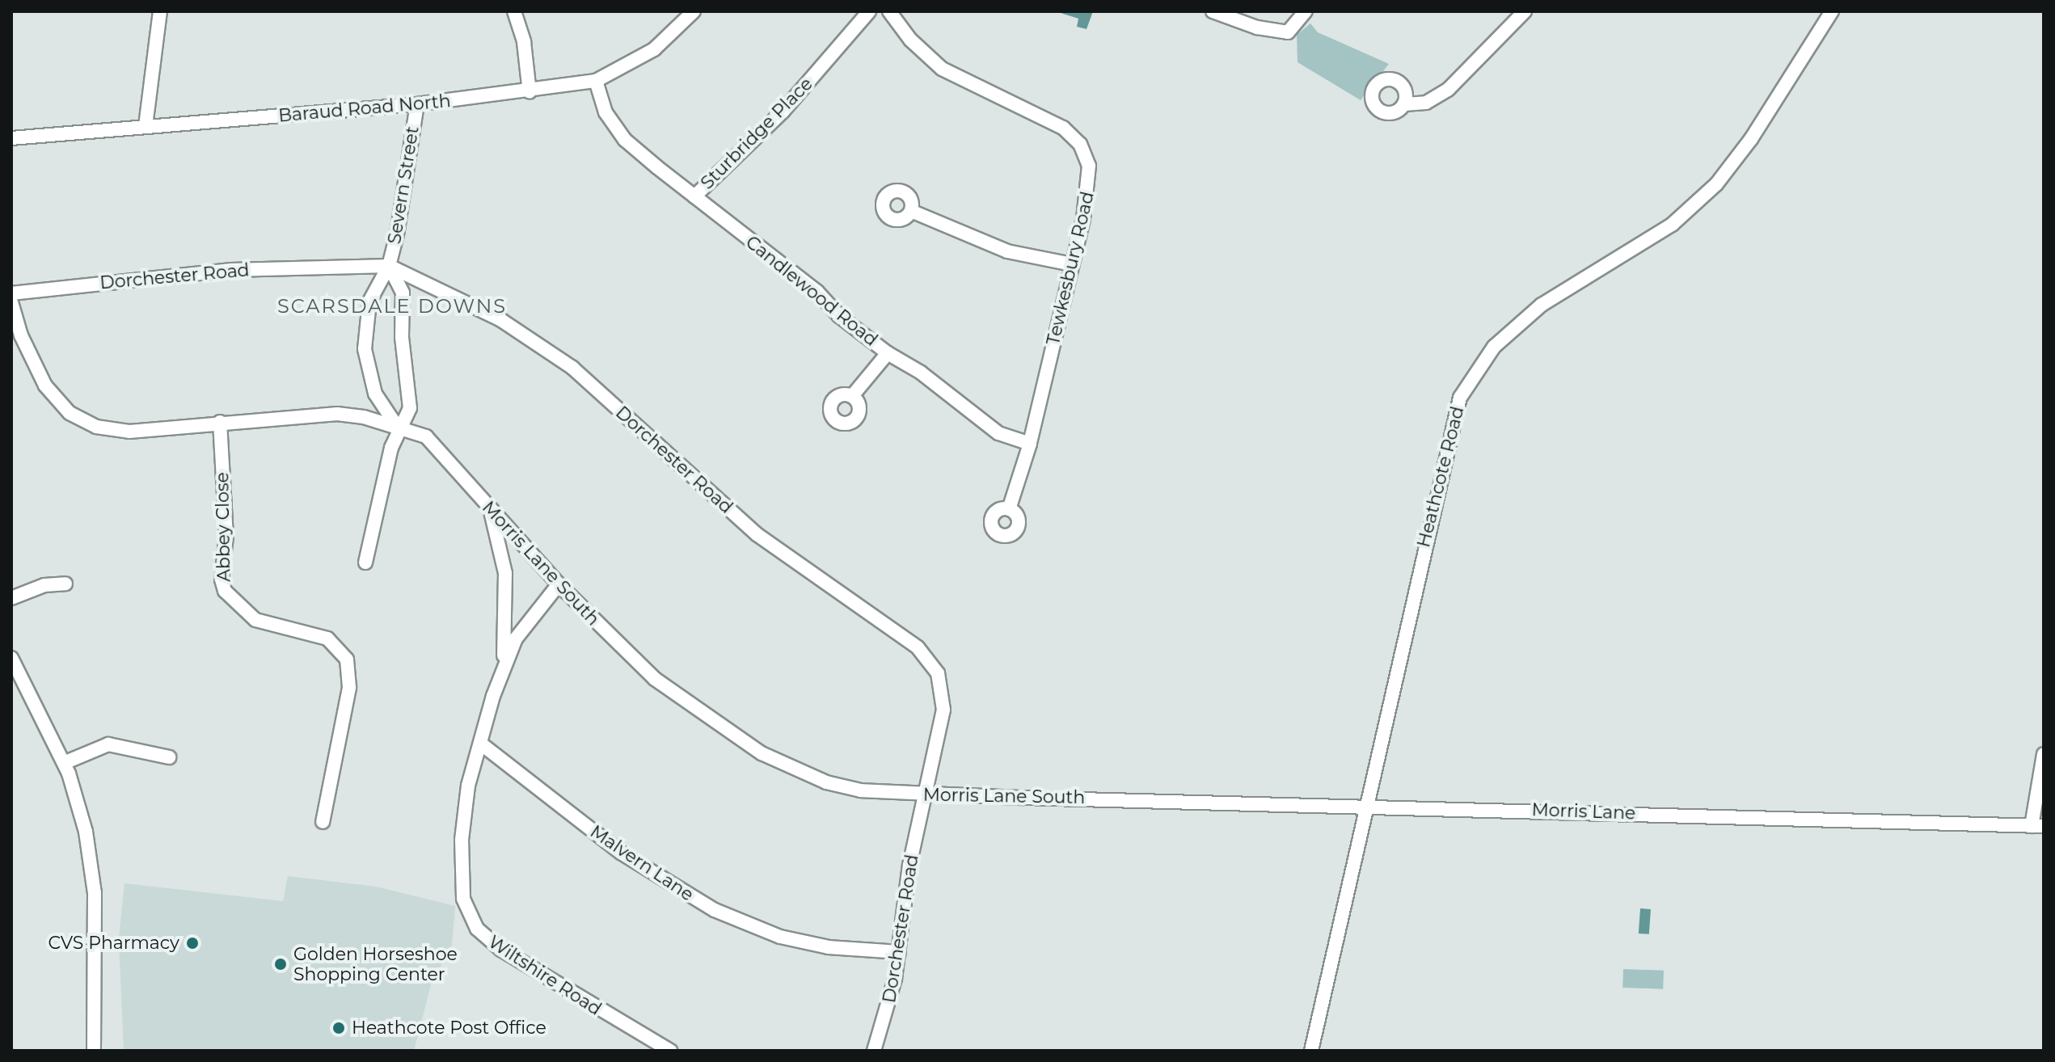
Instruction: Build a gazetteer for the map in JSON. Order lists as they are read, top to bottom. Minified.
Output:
{"streets":{"street":["Baraud Road North","Sturbridge Place","Severn Street","Tewkesbury Road","Dorchester Road","Candlewood Road","Heathcote Road","Abbey Close","Morris Lane South","Morris Lane","Malvern Lane","Wiltshire Road"]},"crossings":[["Baraud Road North","Severn Street"],["Baraud Road North","Candlewood Road"],["Sturbridge Place","Candlewood Road"],["Severn Street","Dorchester Road"],["Severn Street","Morris Lane South"],["Tewkesbury Road","Candlewood Road"],["Dorchester Road","Morris Lane South"],["Dorchester Road","Malvern Lane"],["Heathcote Road","Morris Lane"],["Abbey Close","Morris Lane South"],["Morris Lane South","Morris Lane"],["Morris Lane South","Wiltshire Road"],["Malvern Lane","Wiltshire Road"]],"districts":["SCARSDALE DOWNS"],"places":["CVS Pharmacy","Golden Horseshoe Shopping Center","Heathcote Post Office"]}
